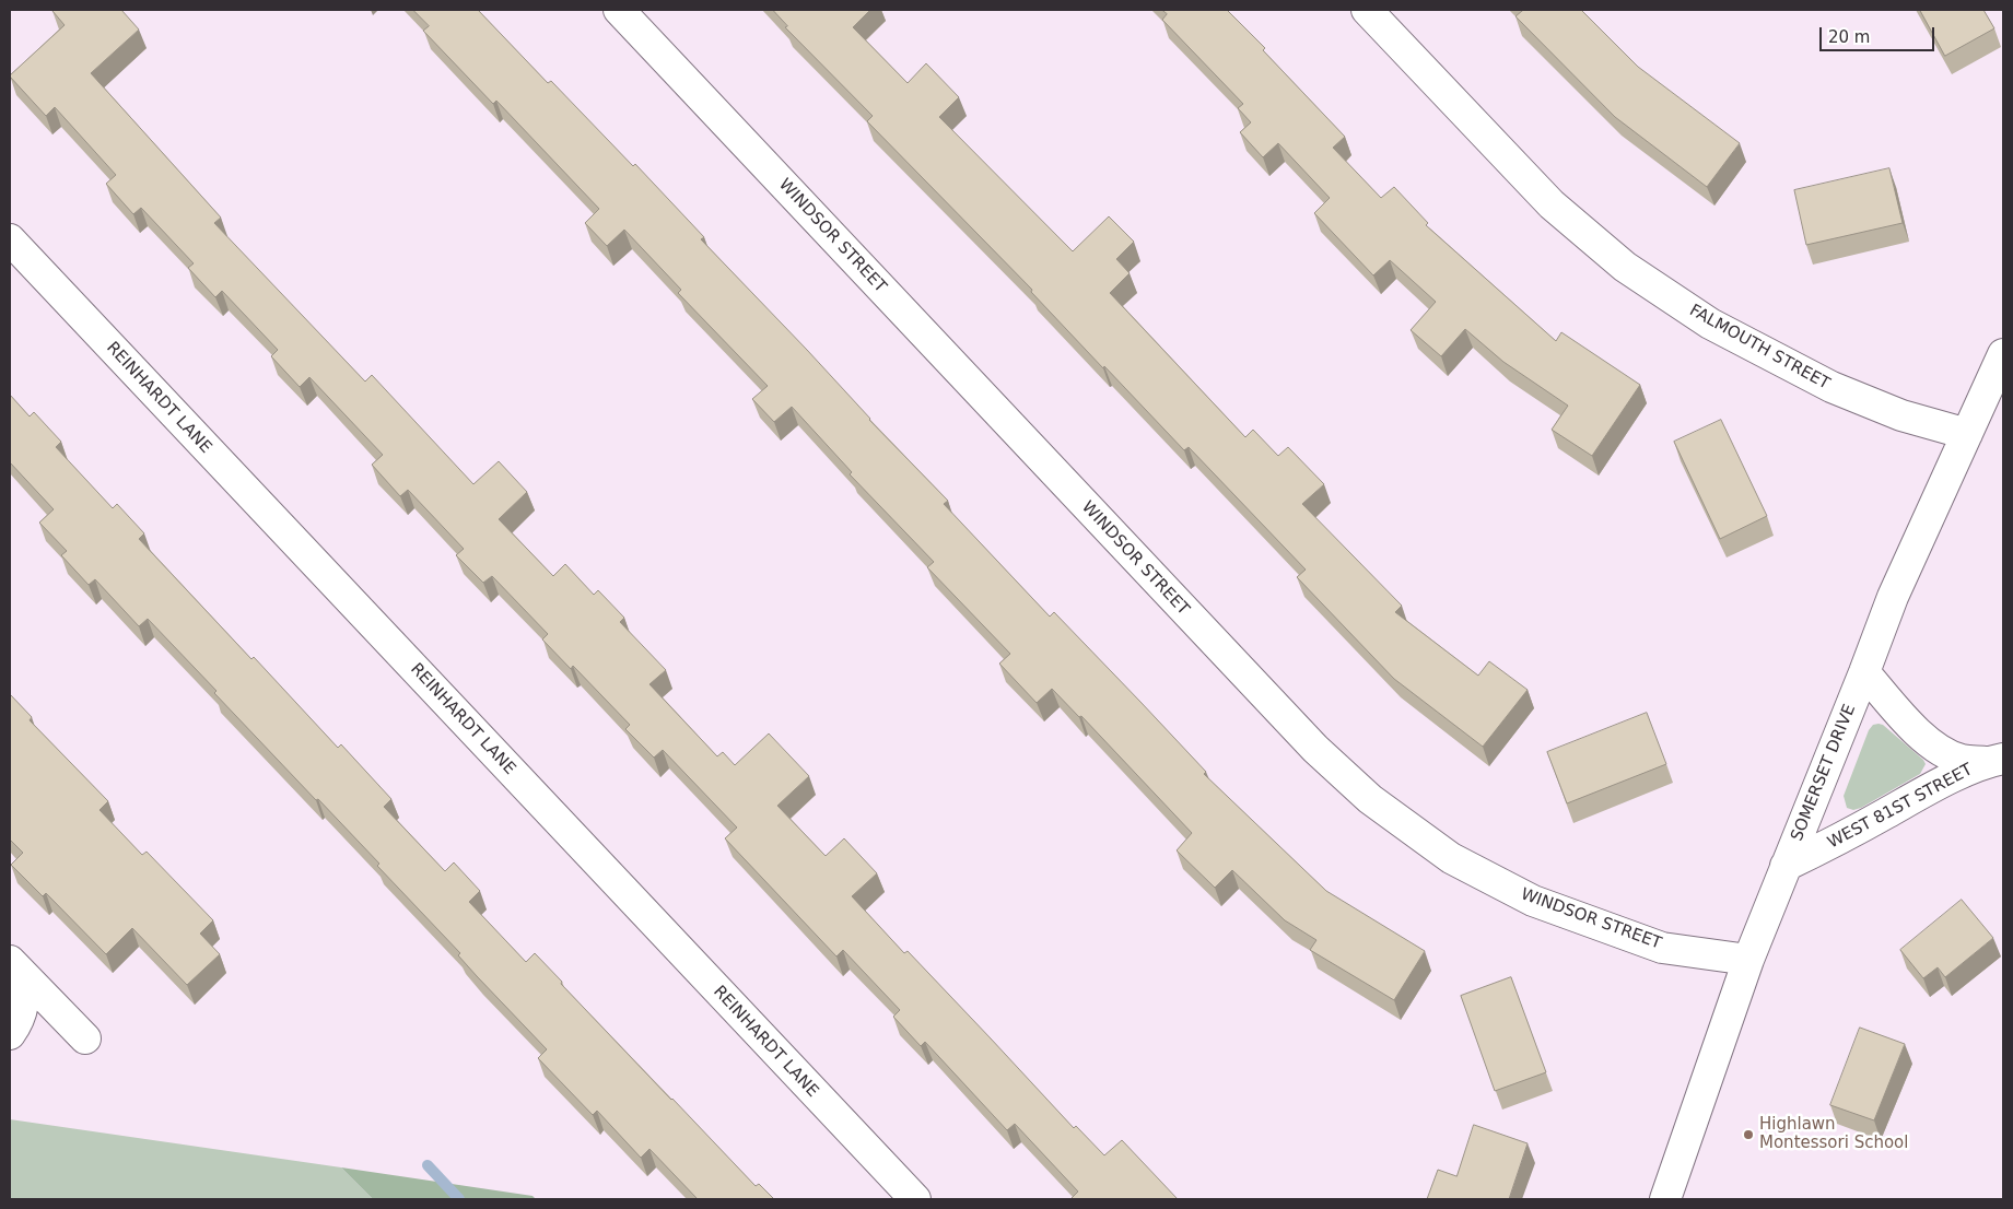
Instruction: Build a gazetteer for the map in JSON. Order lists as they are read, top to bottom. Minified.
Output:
{"streets":{"street":["WINDSOR STREET","FALMOUTH STREET","REINHARDT LANE","SOMERSET DRIVE","WEST 81ST STREET"]},"crossings":[["WINDSOR STREET","SOMERSET DRIVE"],["FALMOUTH STREET","SOMERSET DRIVE"],["SOMERSET DRIVE","WEST 81ST STREET"]],"places":["Highlawn Montessori School"],"scale_bar":"20 m"}
